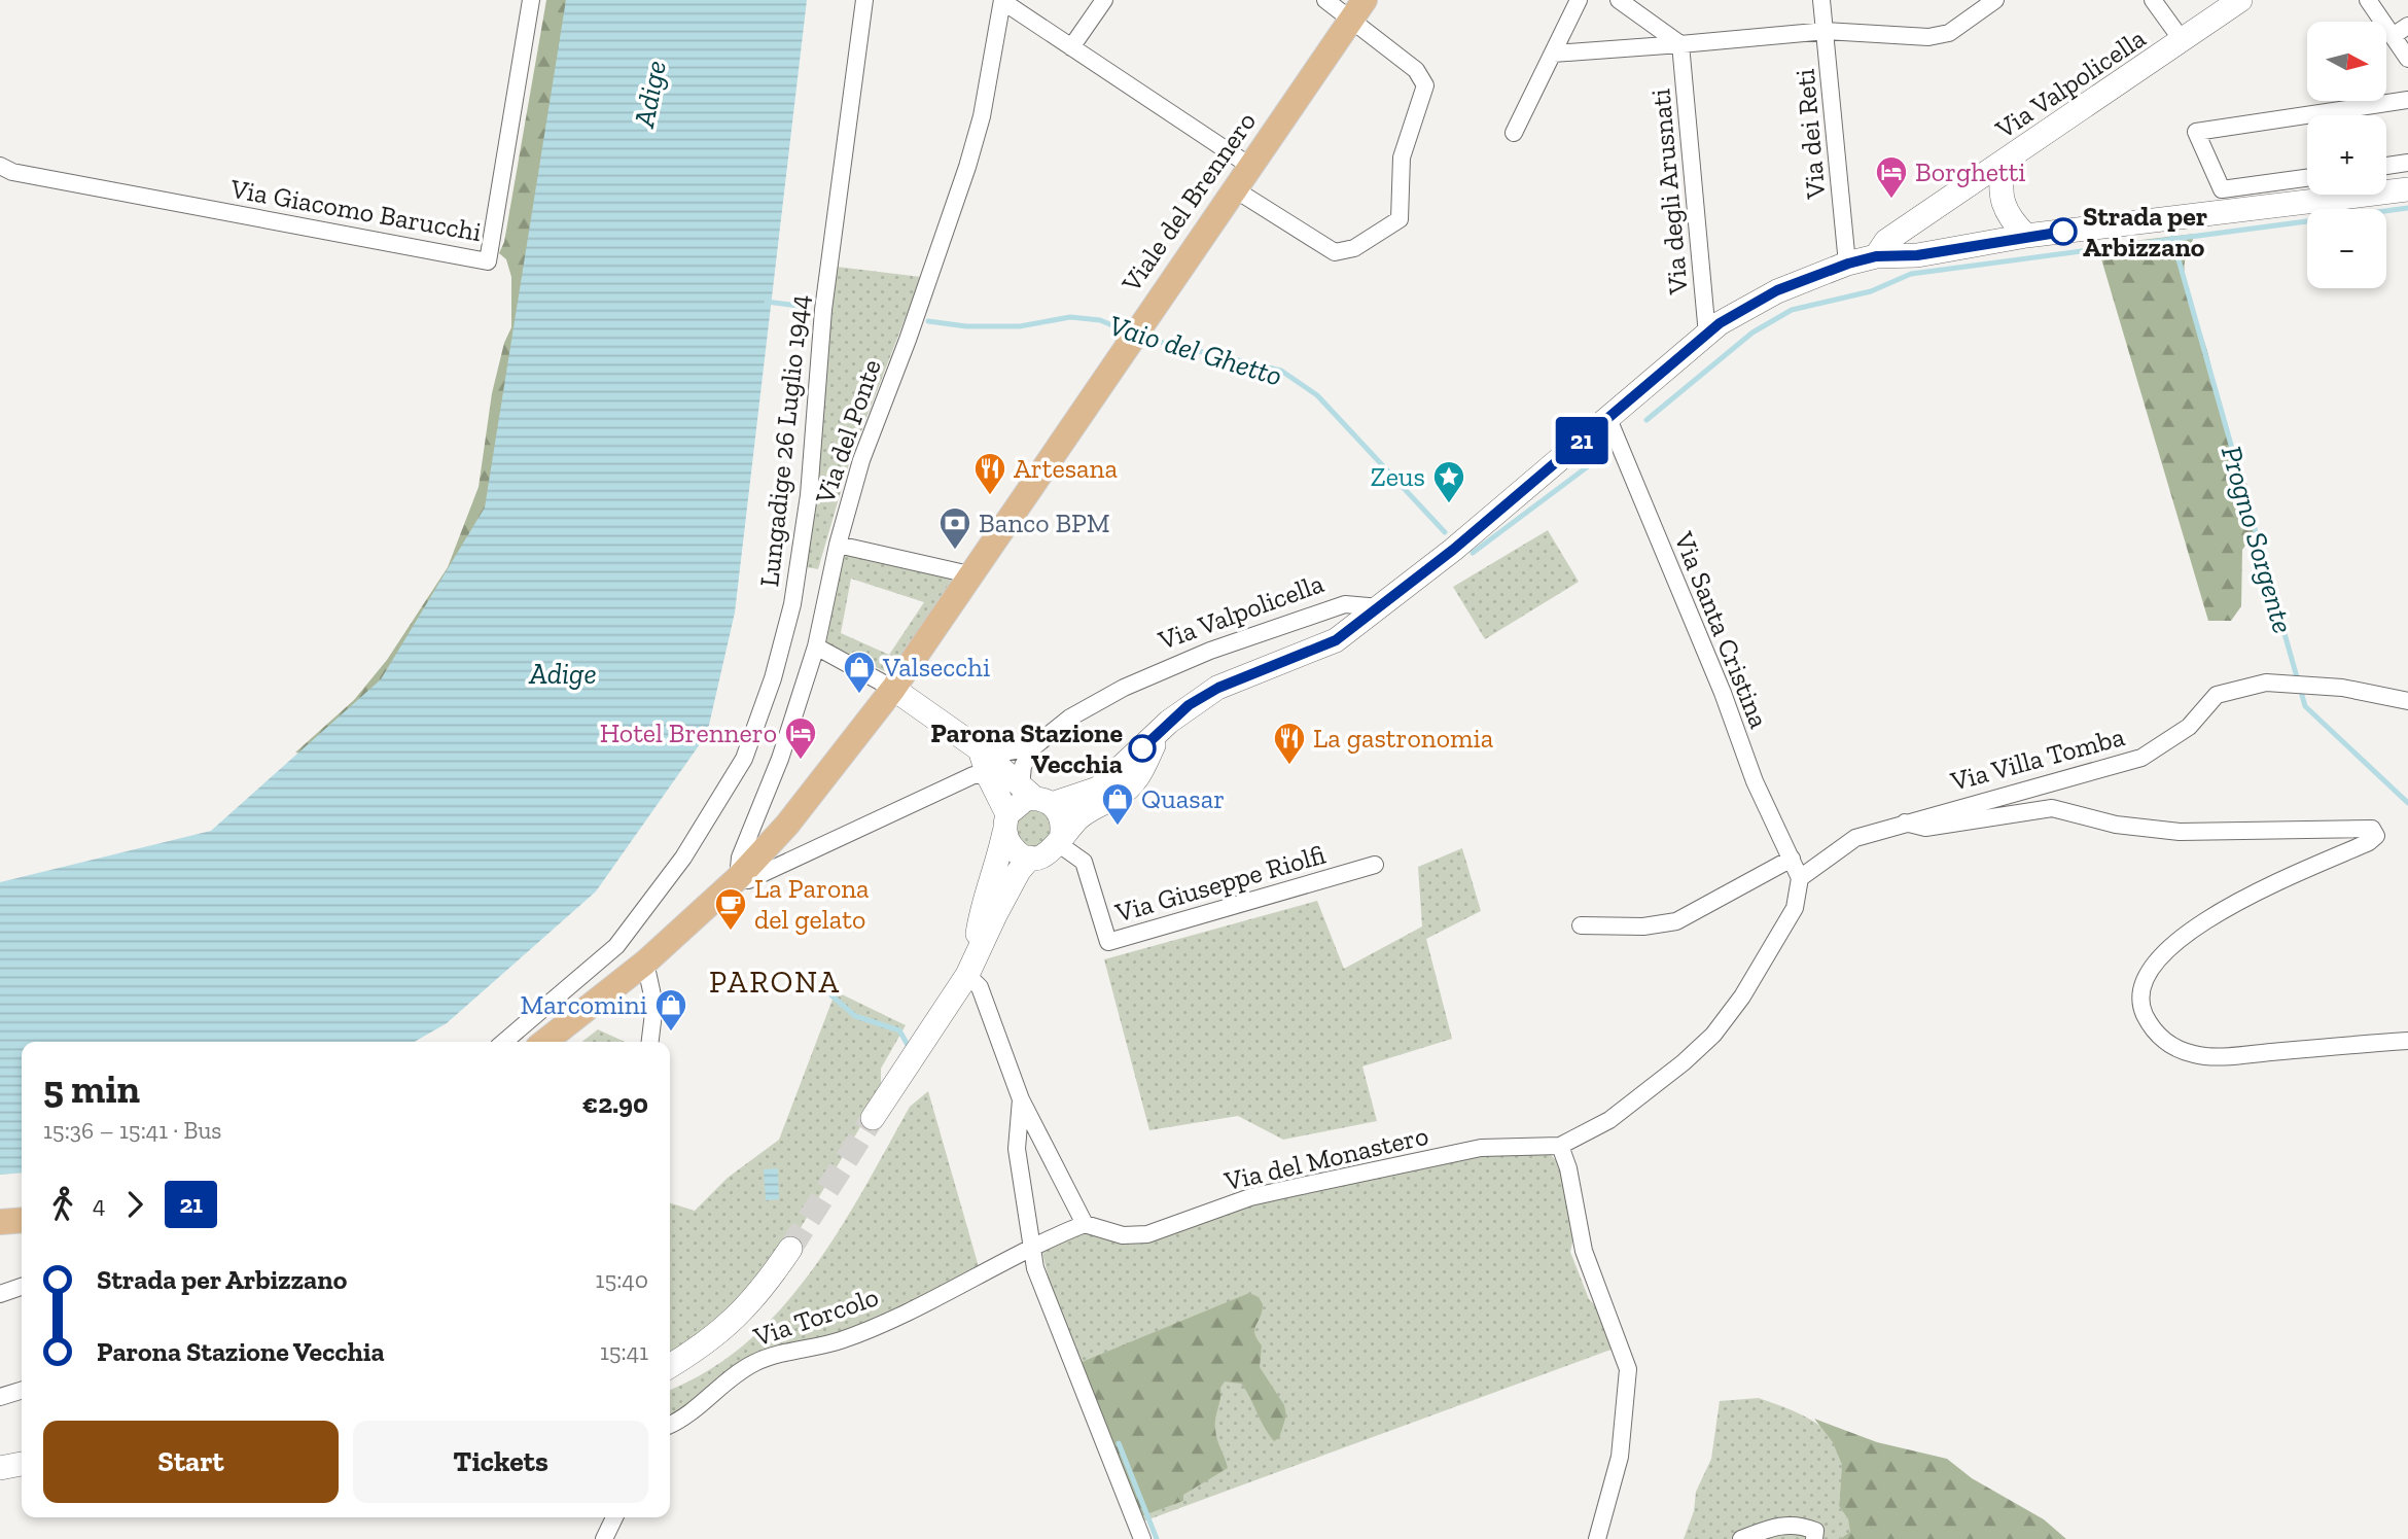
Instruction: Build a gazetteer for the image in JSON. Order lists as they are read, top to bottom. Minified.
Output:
{"streets":{"main road":["Via Valpolicella","Viale del Brennero"],"street":["Via dei Reti","Via degli Arusnati","Via Giacomo Barucchi","Via del Ponte","Lungadige 26 Luglio 1944","Via Santa Cristina","Via Villa Tomba","Via Giuseppe Riolfi","Via del Monastero","Via Torcolo"]},"crossings":[["Viale del Brennero","Via del Ponte"],["Via Santa Cristina","Via Villa Tomba"],["Via Santa Cristina","Via del Monastero"],["Via Villa Tomba","Via del Monastero"],["Via del Monastero","Via Torcolo"]],"districts":["PARONA"],"water":["Adige","Vaio del Ghetto","Progno Sorgente"],"places":{"hotel":["Borghetti","Hotel Brennero"],"other":["Strada per Arbizzano","Parona Stazione Vecchia"],"restaurant":["Artesana","La gastronomia"],"place":["Zeus"],"bank":["Banco BPM"],"shop":["Valsecchi","Quasar","Marcomini"],"cafe":["La Parona del gelato"]},"lines":["bus line 21"],"north":"right","page":{"on_map":"21","map_buttons":["+","−"],"heading":["5 min","15:36 – 15:41 · Bus","€2.90"],"legs":["4","21"],"list":[{"name":"Strada per Arbizzano","value":"15:40"},{"name":"Parona Stazione Vecchia","value":"15:41"}],"buttons":["Start","Tickets"]}}
